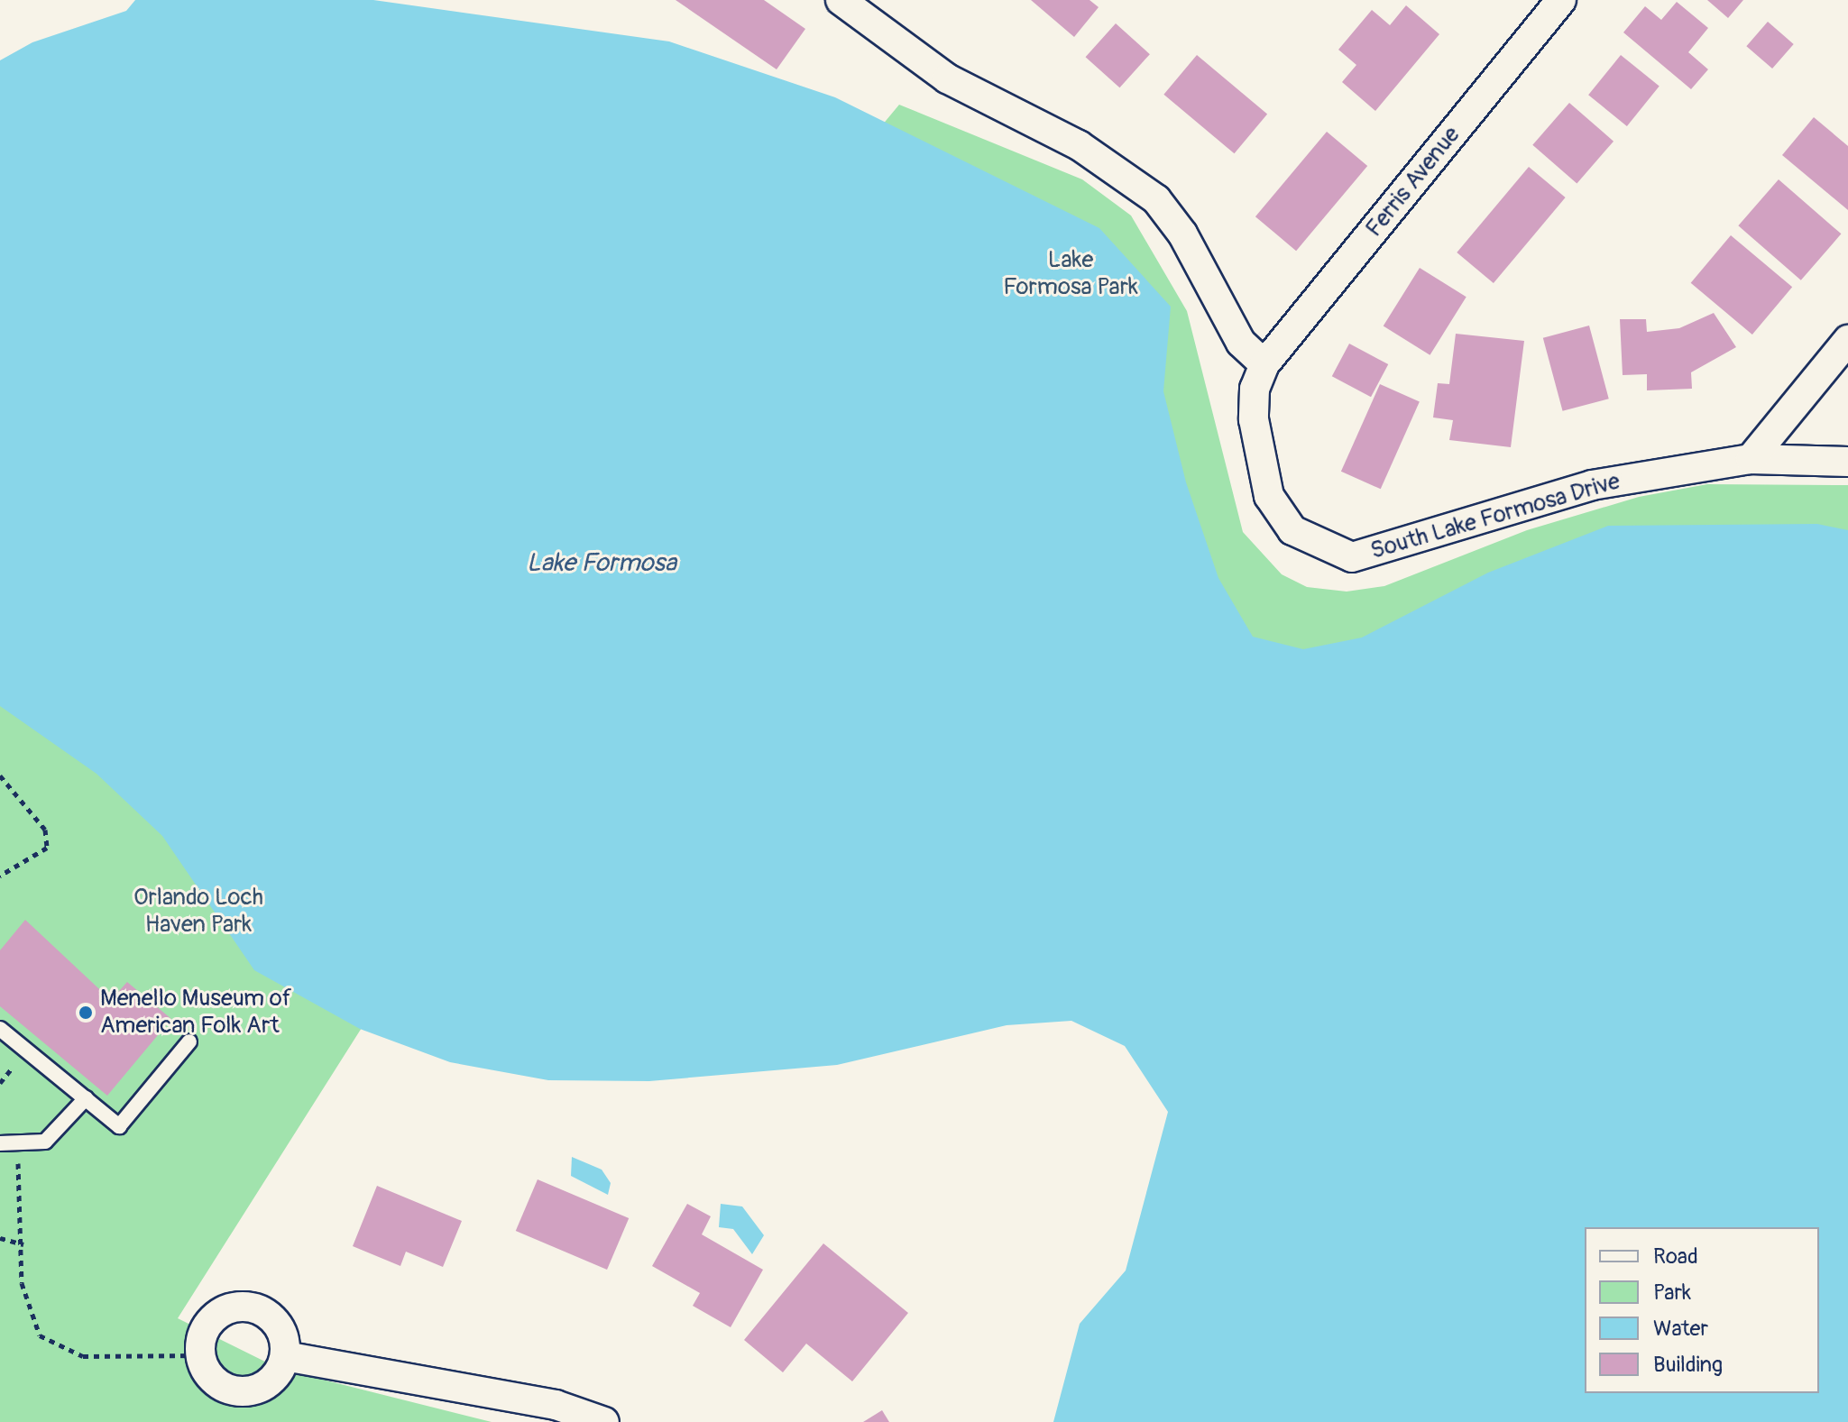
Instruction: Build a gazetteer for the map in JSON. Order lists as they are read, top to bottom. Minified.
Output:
{"streets":{"street":["Ferris Avenue","South Lake Formosa Drive"]},"crossings":[["Ferris Avenue","South Lake Formosa Drive"]],"water":["Lake Formosa"],"parks":["Lake Formosa Park","Orlando Loch Haven Park"],"places":["Menello Museum of American Folk Art"],"legend":["Road","Park","Water","Building"]}
